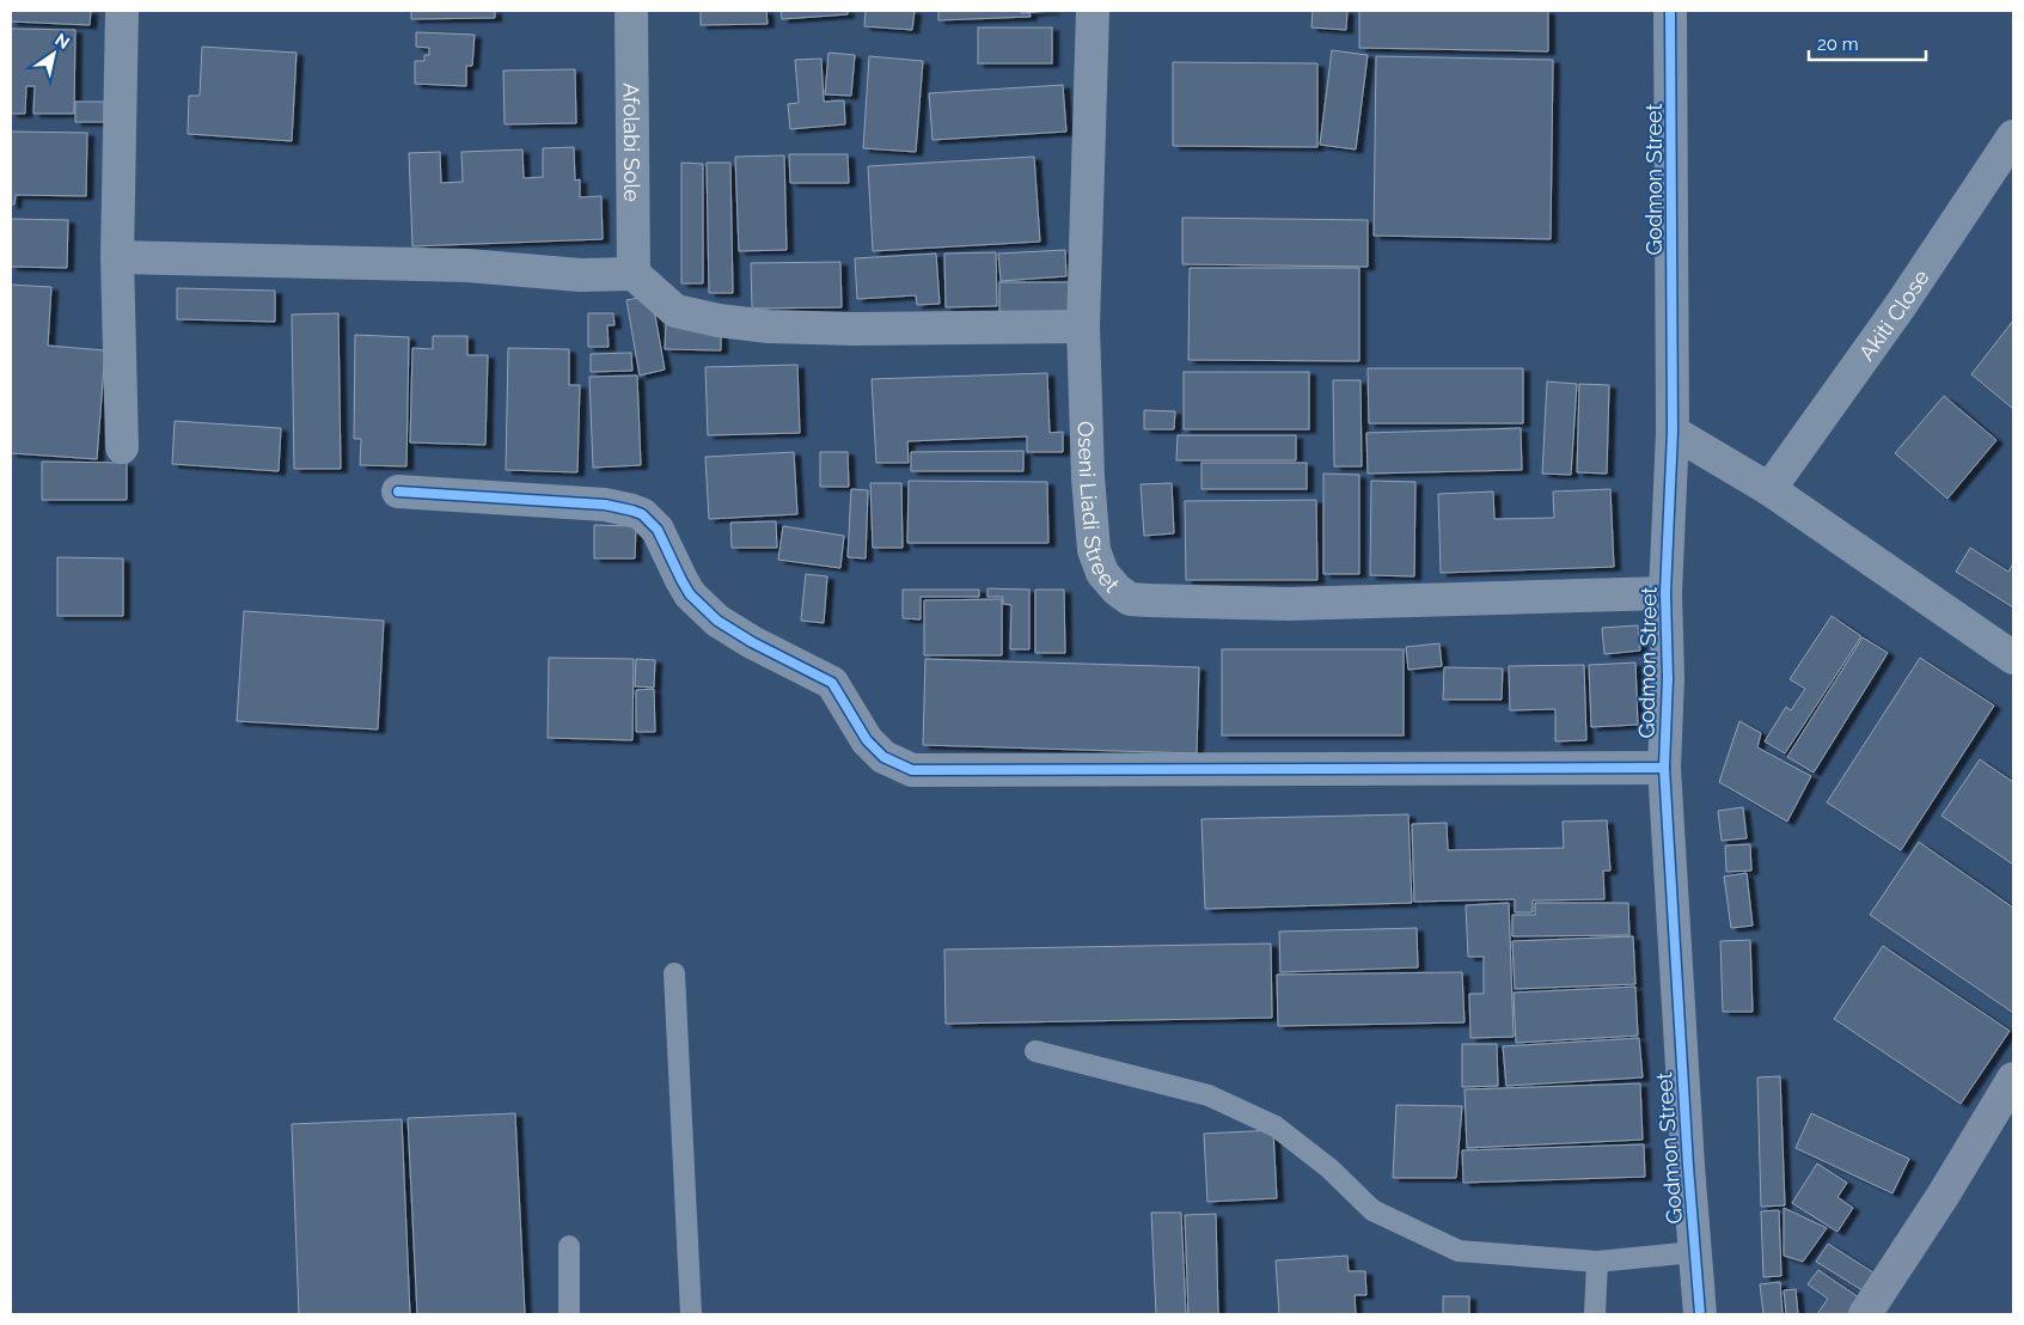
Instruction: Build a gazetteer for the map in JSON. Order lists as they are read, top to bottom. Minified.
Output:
{"streets":{"street":["Afolabi Sole","Godmon Street","Akiti Close","Oseni Liadi Street"]},"crossings":[["Godmon Street","Oseni Liadi Street"]],"scale_bar":"20 m","north":"top right"}
